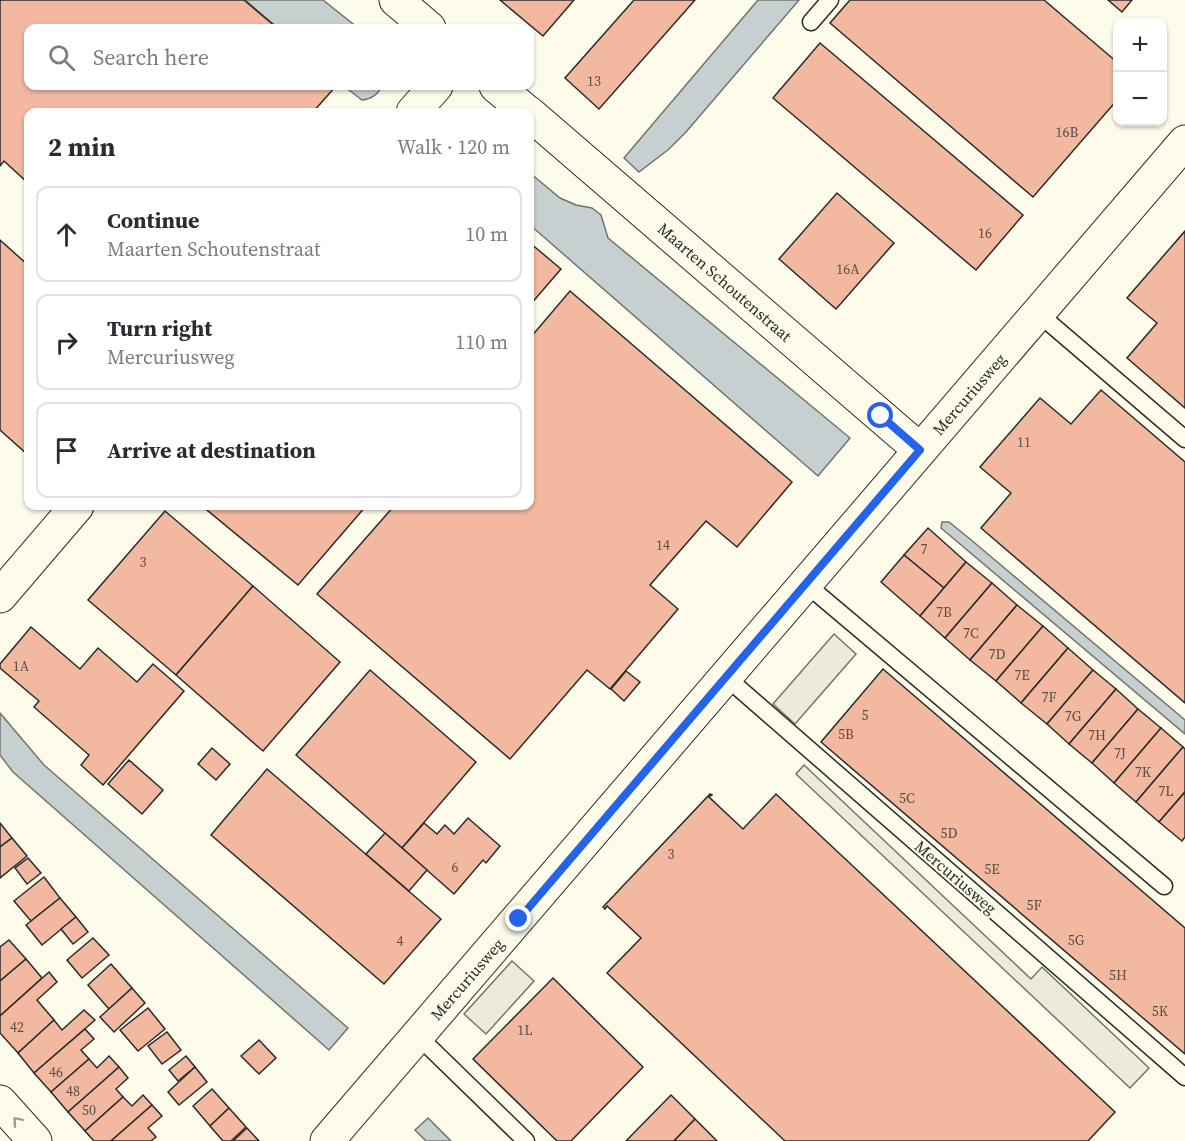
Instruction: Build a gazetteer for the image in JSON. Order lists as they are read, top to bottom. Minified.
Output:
{"streets":{"street":["Maarten Schoutenstraat","Mercuriusweg"]},"crossings":[["Maarten Schoutenstraat","Mercuriusweg"]],"house_numbers":["13","16B","16","16A","11","14","7","3","7B","7C","7D","1A","7E","7F","5","7G","5B","7H","7J","7K","7L","5C","5D","3","6","5E","5F","5G","4","5H","5K","42","1L","46","48","50"],"page":{"map_buttons":["+","−"],"search":"Search here","heading":["2 min","Walk · 120 m"],"list":[["Continue","Maarten Schoutenstraat","10 m"],["Turn right","Mercuriusweg","110 m"],"Arrive at destination"]}}
